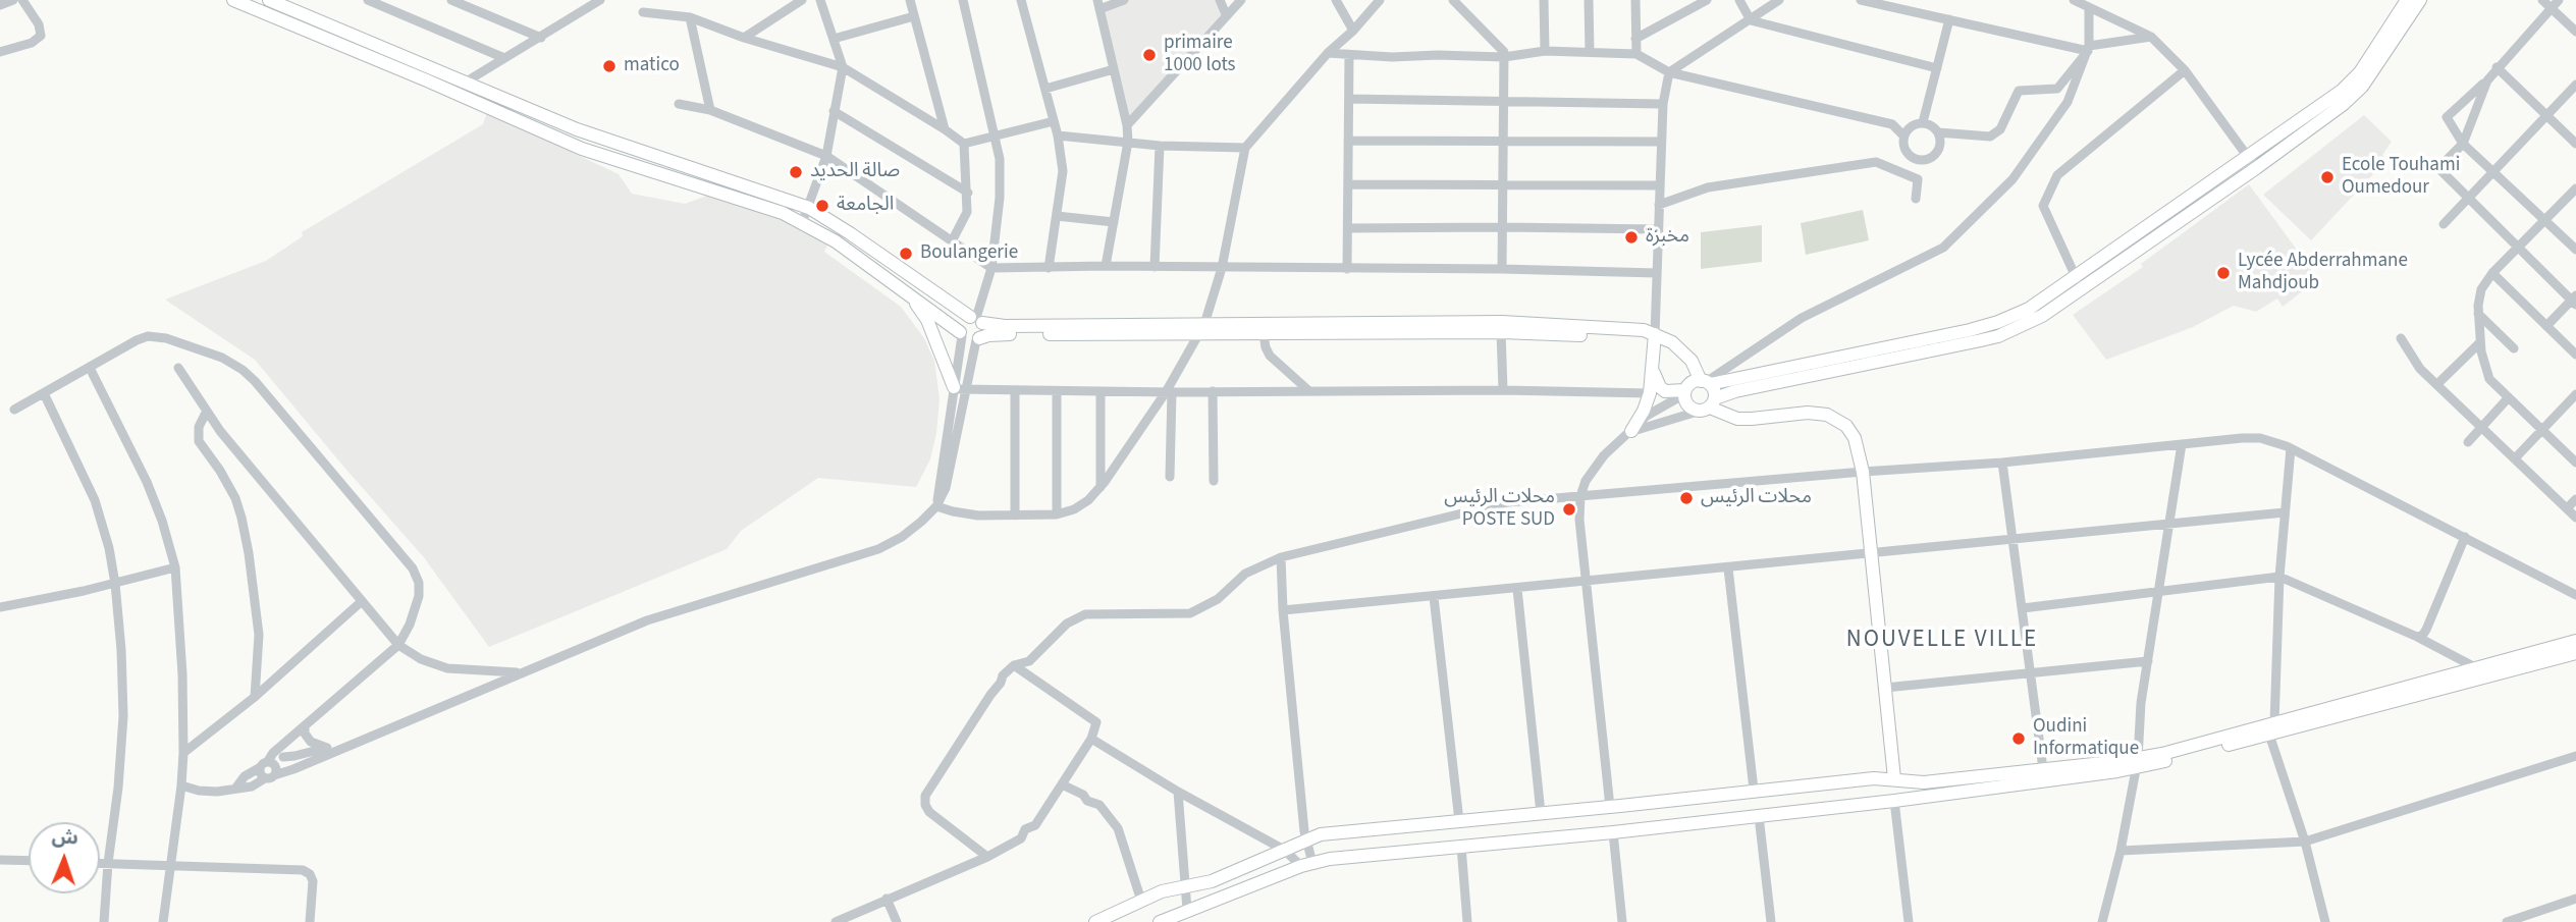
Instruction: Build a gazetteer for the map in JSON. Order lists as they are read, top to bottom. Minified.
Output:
{"districts":["NOUVELLE VILLE"],"places":["primaire 1000 lots","matico","صالة الحديد","Ecole Touhami Oumedour","الجامعة","مخبزة","Boulangerie","Lycée Abderrahmane Mahdjoub","محلات الرئيس","محلات الرئيس POSTE SUD","Oudini Informatique"],"north":"top"}
